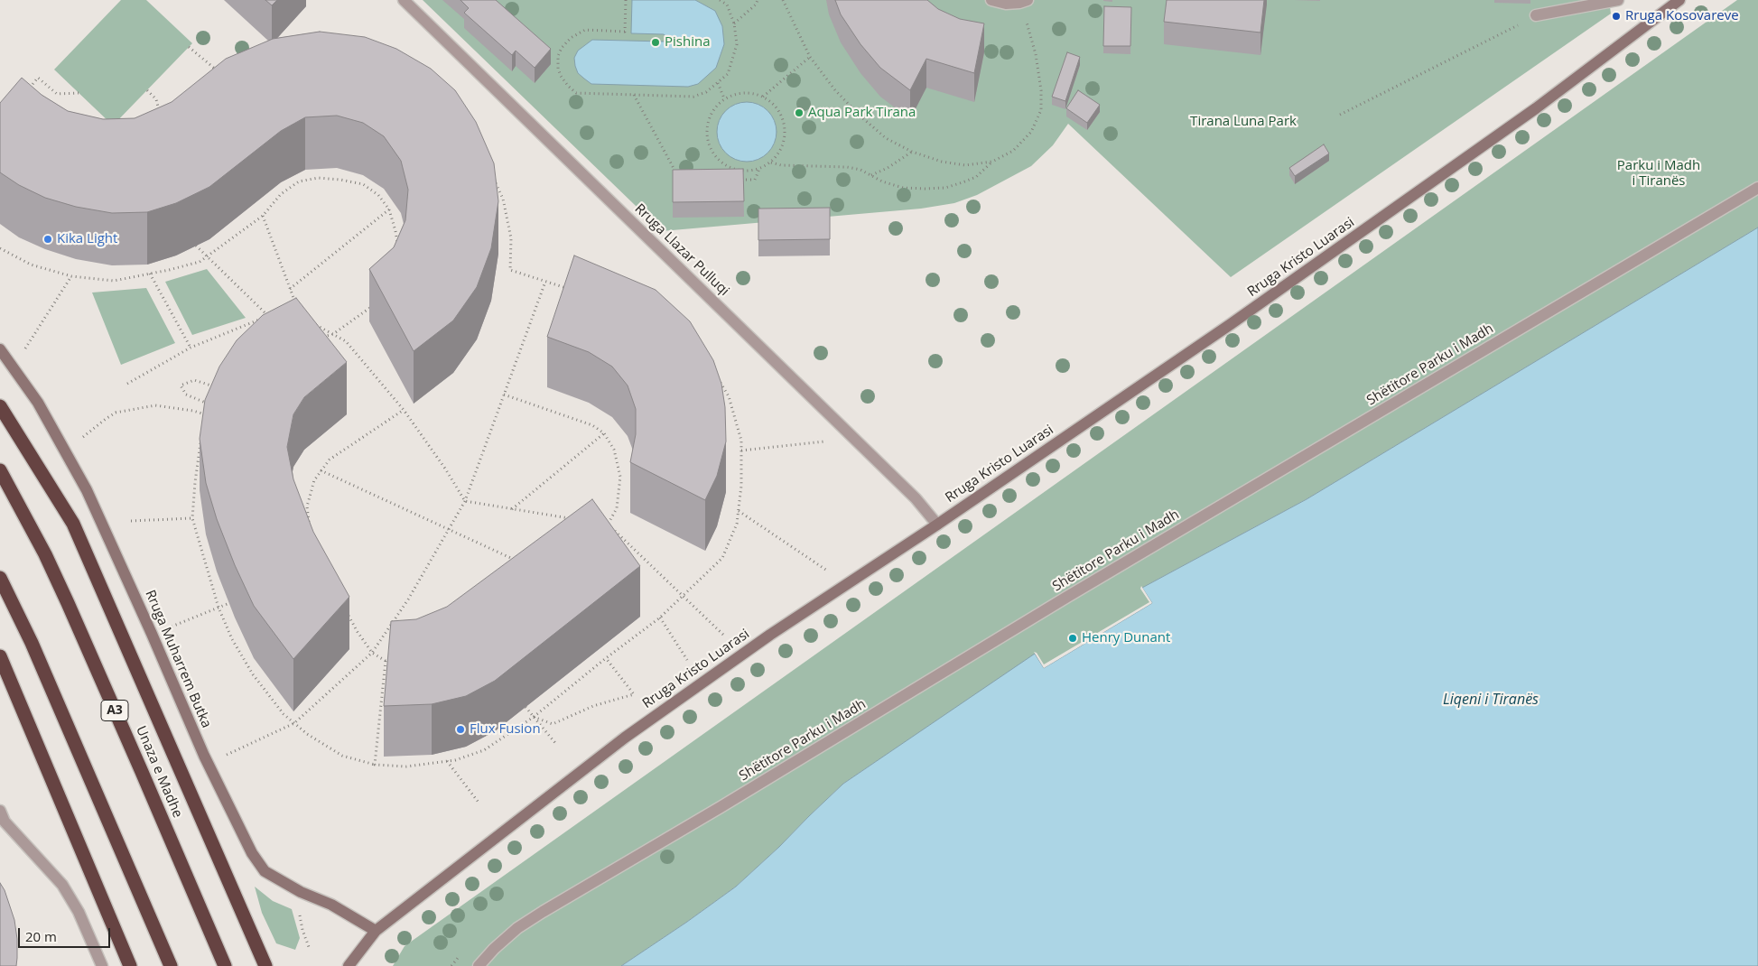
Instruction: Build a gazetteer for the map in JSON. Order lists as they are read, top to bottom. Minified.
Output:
{"streets":{"highway":["A3","Unaza e Madhe"],"main road":["Rruga Kristo Luarasi","Rruga Muharrem Butka"],"street":["Rruga Llazar Pulluqi","Shëtitore Parku i Madh"]},"crossings":[["Rruga Llazar Pulluqi","Rruga Kristo Luarasi"],["Rruga Kristo Luarasi","Rruga Muharrem Butka"]],"water":["Liqeni i Tiranës"],"parks":["Tirana Luna Park","Parku i Madh i Tiranës"],"places":["Rruga Kosovareve","Pishina","Aqua Park Tirana","Kika Light","Henry Dunant","Flux Fusion"],"scale_bar":"20 m"}
